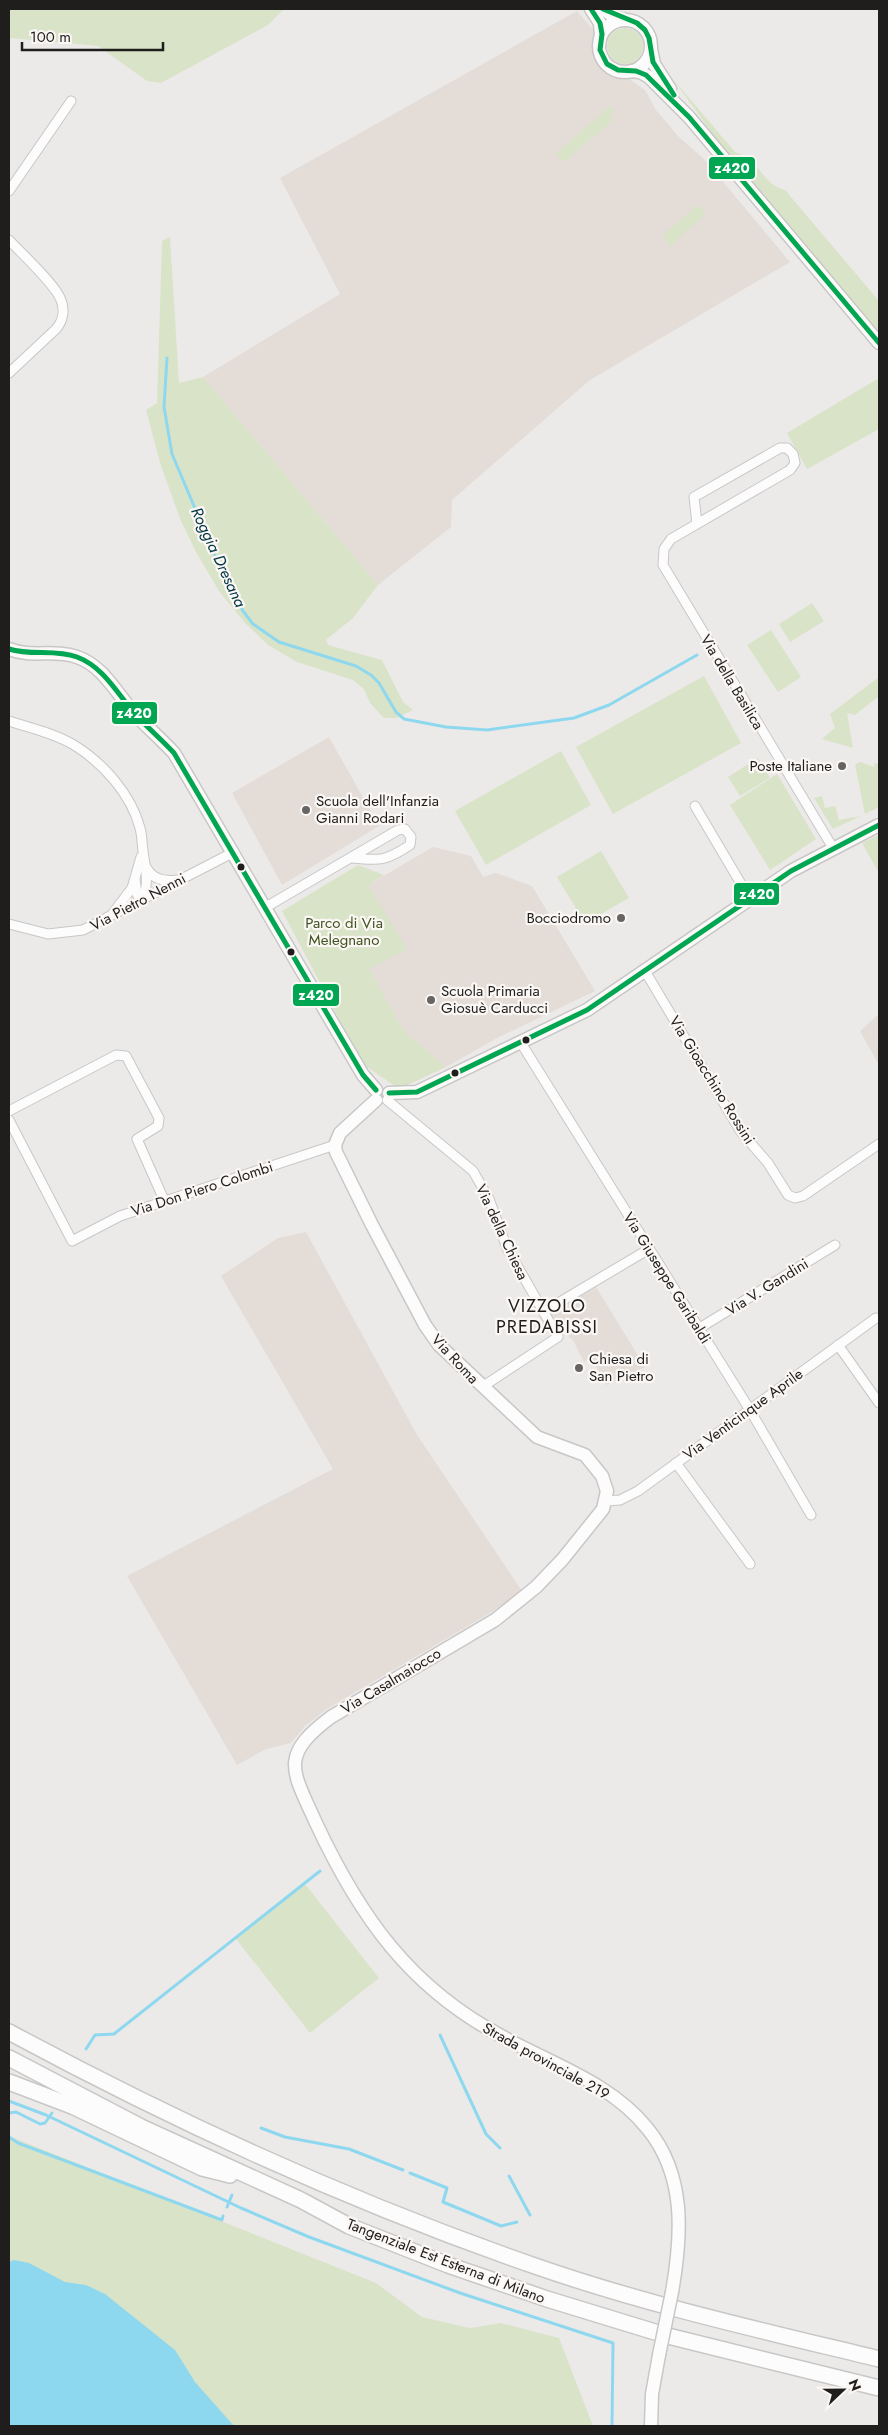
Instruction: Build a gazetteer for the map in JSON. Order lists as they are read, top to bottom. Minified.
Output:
{"streets":{"highway":["Tangenziale Est Esterna di Milano"],"street":["Via della Basilica","Via Pietro Nenni","Via Gioacchino Rossini","Via Don Piero Colombi","Via della Chiesa","Via Giuseppe Garibaldi","Via V. Gandini","Via Roma","Via Venticinque Aprile","Via Casalmaiocco","Strada provinciale 219"]},"crossings":[["Via Don Piero Colombi","Via Roma"],["Via della Chiesa","Via Roma"],["Via Giuseppe Garibaldi","Via V. Gandini"],["Via Giuseppe Garibaldi","Via Venticinque Aprile"],["Via Roma","Via Venticinque Aprile"],["Via Roma","Via Casalmaiocco"],["Via Venticinque Aprile","Via Casalmaiocco"],["Via Casalmaiocco","Strada provinciale 219"]],"districts":["VIZZOLO PREDABISSI"],"water":["Roggia Dresana"],"parks":["Parco di Via Melegnano"],"places":["Poste Italiane","Scuola dell'Infanzia Gianni Rodari","Bocciodromo","Scuola Primaria Giosuè Carducci","Chiesa di San Pietro"],"lines":["transit line z420"],"scale_bar":"100 m","north":"right"}
